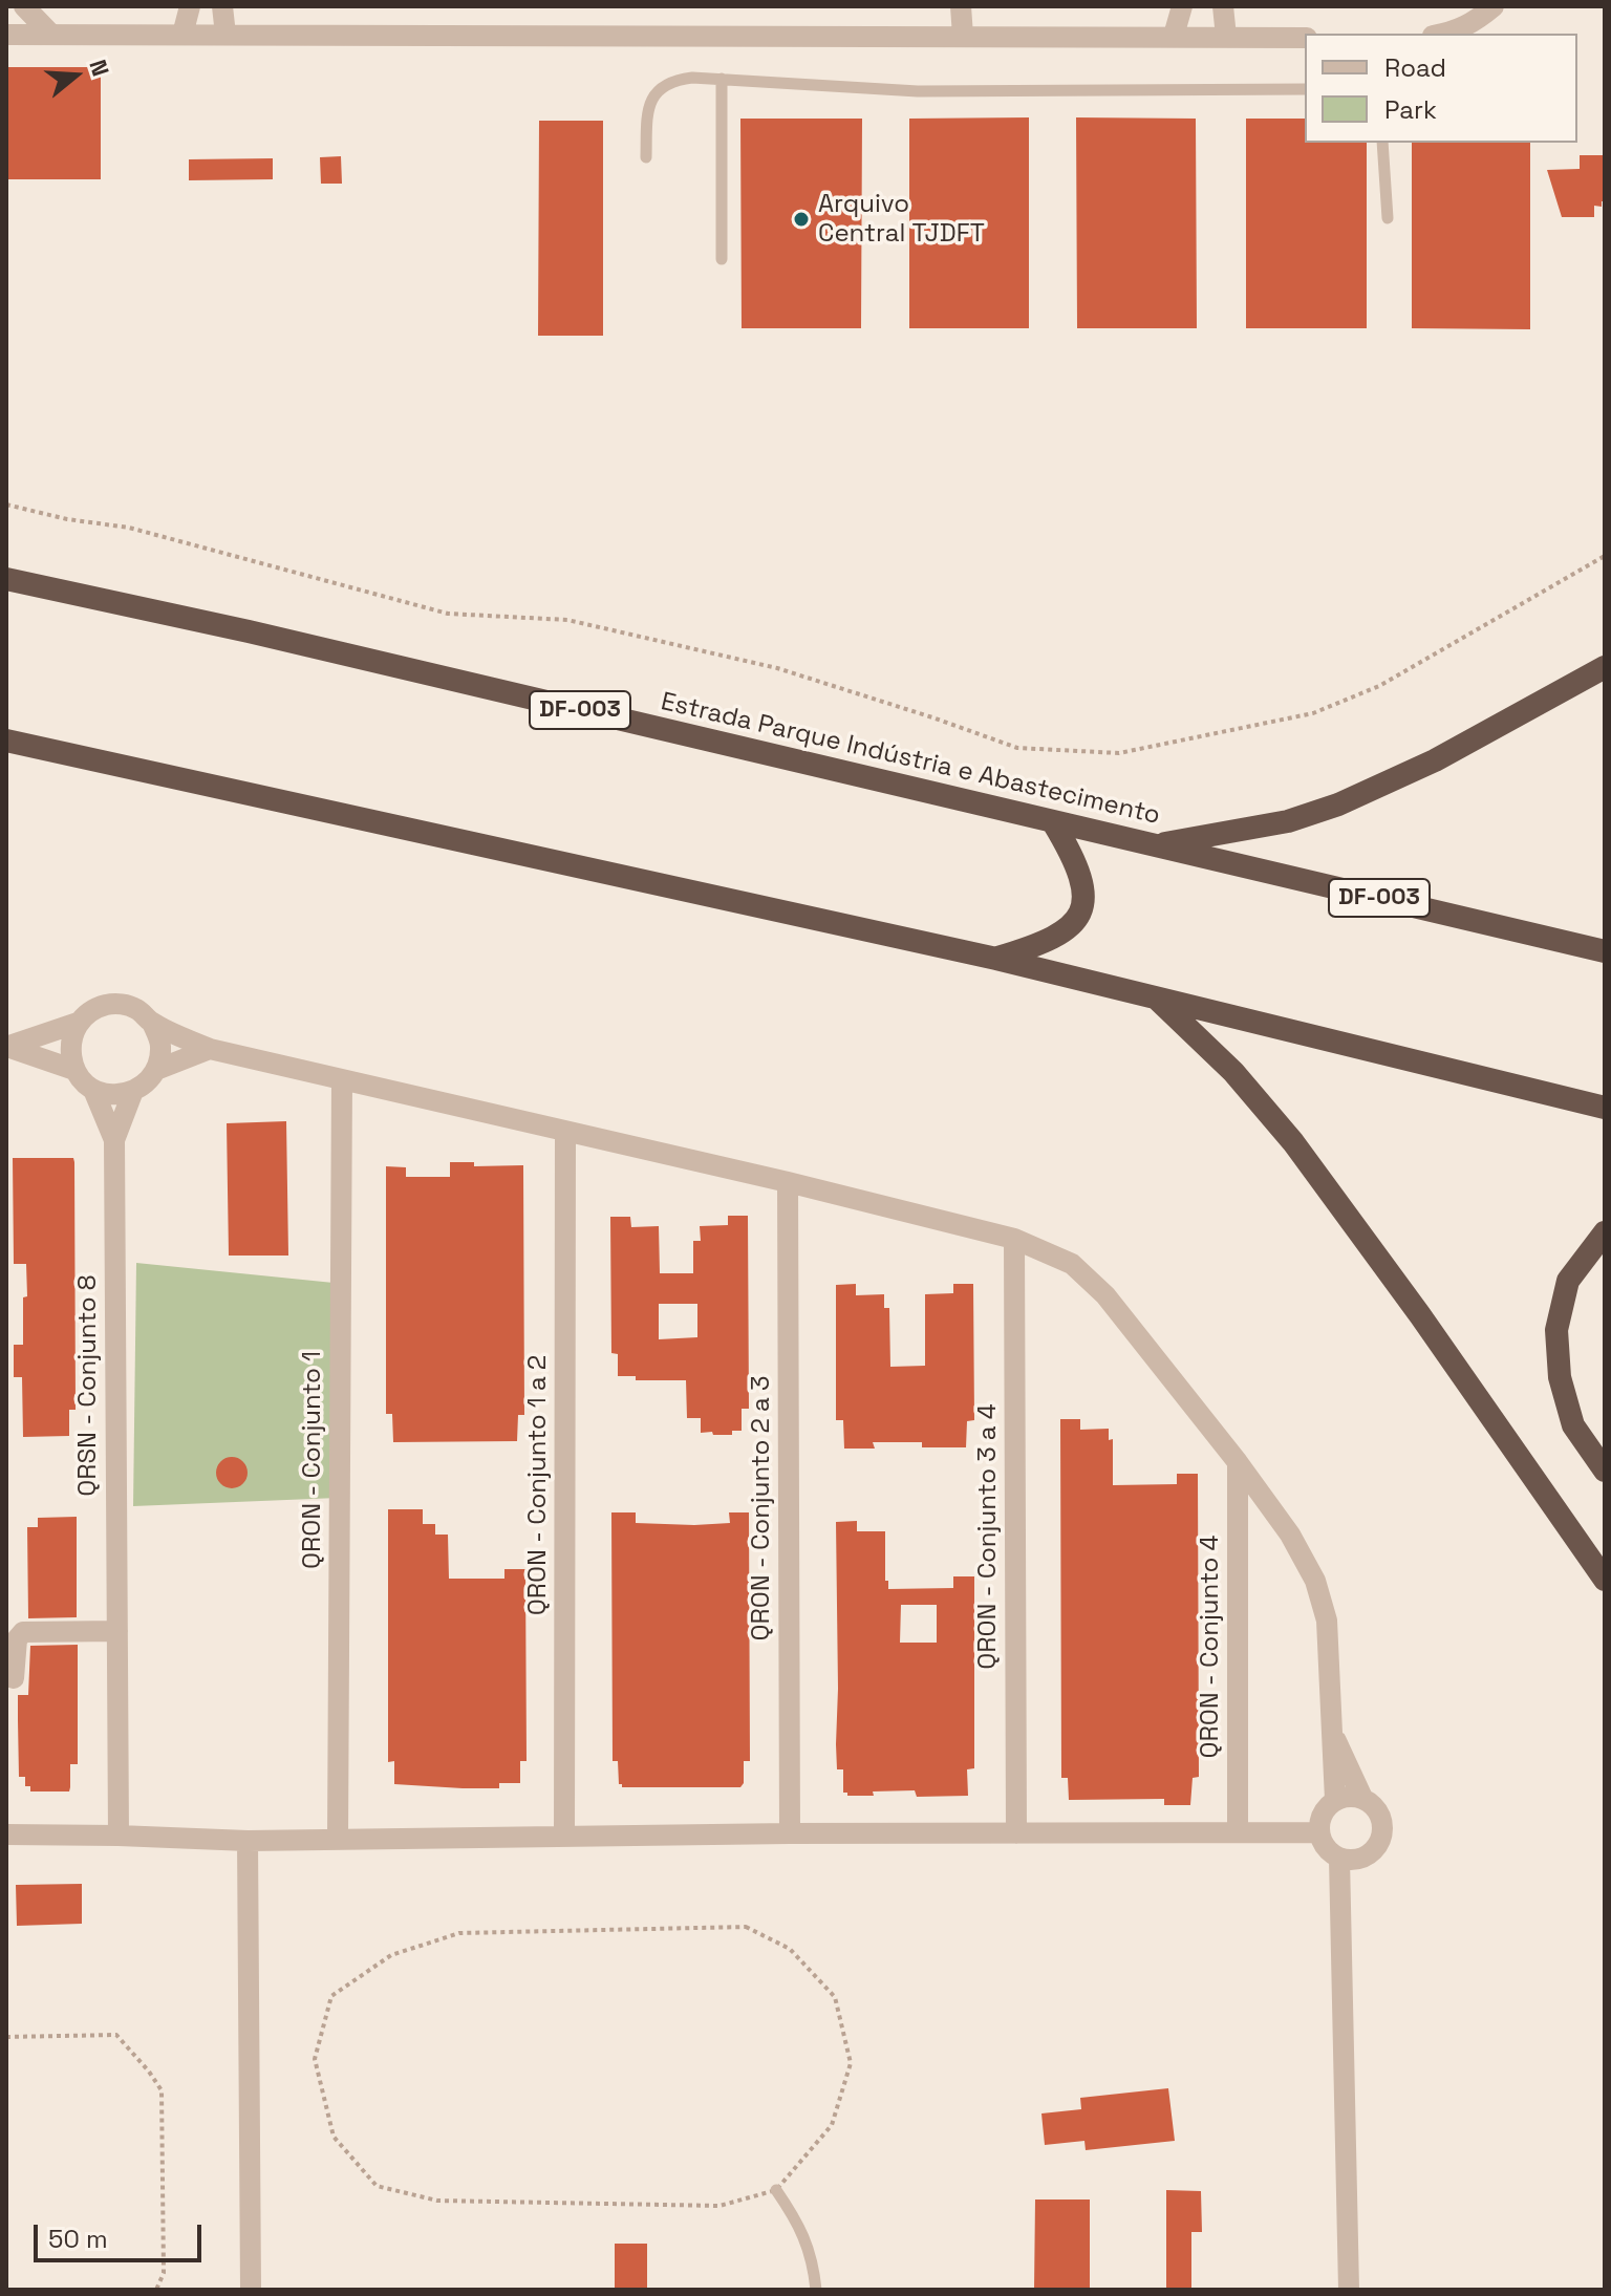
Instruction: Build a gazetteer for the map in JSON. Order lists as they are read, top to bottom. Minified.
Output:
{"streets":{"highway":["DF-003","Estrada Parque Indústria e Abastecimento"],"street":["QRSN - Conjunto 8","QRON - Conjunto 1","QRON - Conjunto 1 a 2","QRON - Conjunto 2 a 3","QRON - Conjunto 3 a 4","QRON - Conjunto 4"]},"places":["Arquivo Central TJDFT"],"legend":["Road","Park"],"scale_bar":"50 m","north":"right"}
